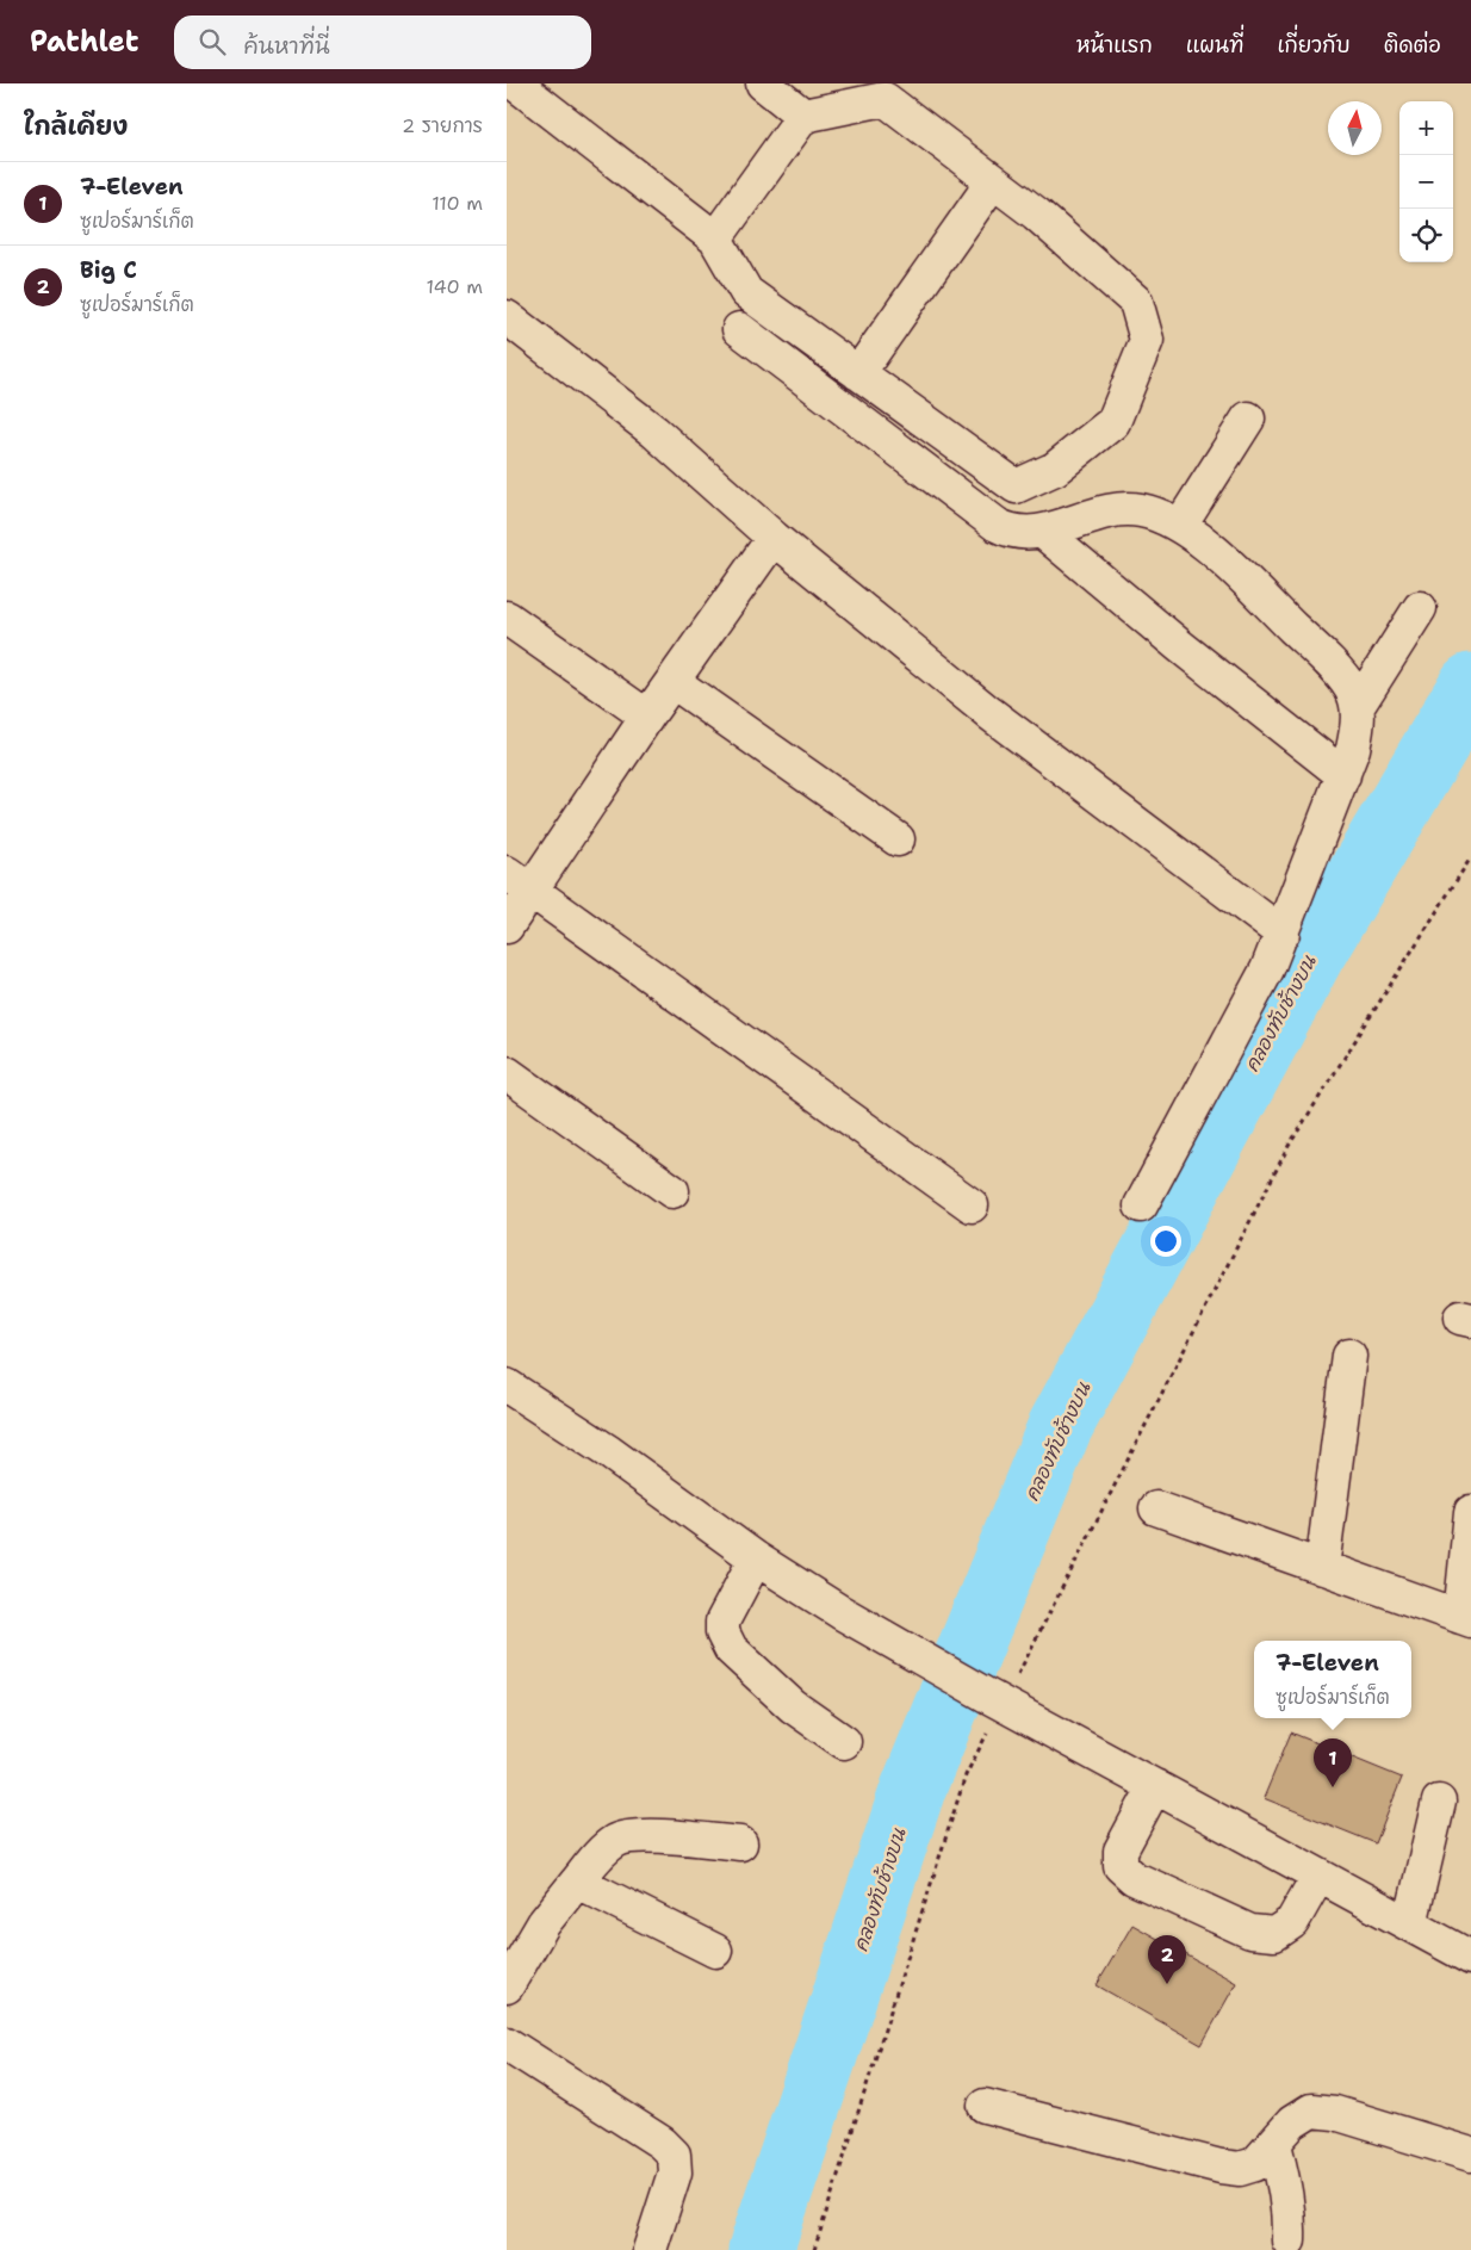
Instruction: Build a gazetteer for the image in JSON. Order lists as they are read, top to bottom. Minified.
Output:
{"water":["คลองทับช้างบน"],"north":"top","page":{"header":"Pathlet","search":"ค้นหาที่นี่","nav":["หน้าแรก","แผนที่","เกี่ยวกับ","ติดต่อ"],"heading":["ใกล้เคียง","2 รายการ"],"map_buttons":["+","−"],"list":[{"mark":"1","name":"7-Eleven","note":"ซูเปอร์มาร์เก็ต","value":"110 m"},{"mark":"2","name":"Big C","note":"ซูเปอร์มาร์เก็ต","value":"140 m"}],"popup":["7-Eleven","ซูเปอร์มาร์เก็ต"],"pins":["1","2"]}}
